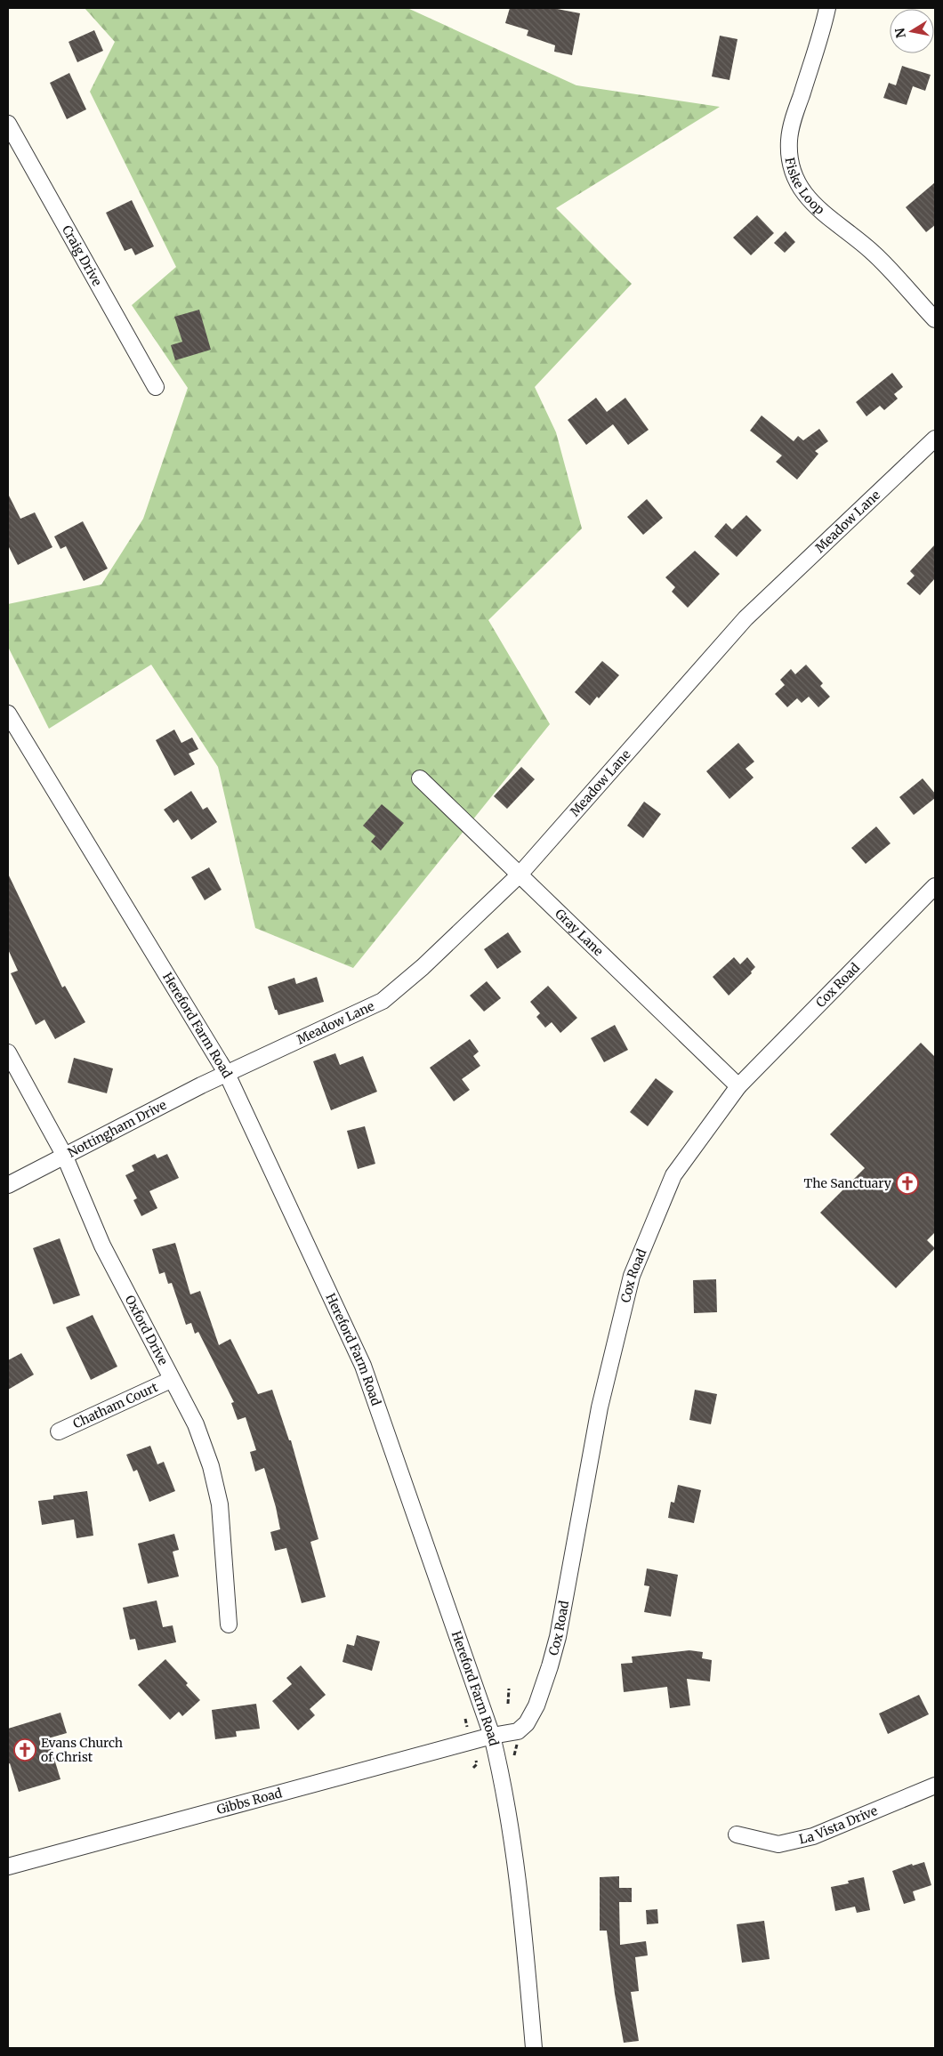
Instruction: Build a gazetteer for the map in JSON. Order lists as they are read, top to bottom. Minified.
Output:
{"streets":{"street":["Fiske Loop","Craig Drive","Meadow Lane","Gray Lane","Cox Road","Hereford Farm Road","Nottingham Drive","Oxford Drive","Chatham Court","Gibbs Road","La Vista Drive"]},"crossings":[["Meadow Lane","Gray Lane"],["Meadow Lane","Hereford Farm Road"],["Meadow Lane","Nottingham Drive"],["Gray Lane","Cox Road"],["Cox Road","Hereford Farm Road"],["Cox Road","Gibbs Road"],["Hereford Farm Road","Nottingham Drive"],["Hereford Farm Road","Gibbs Road"],["Nottingham Drive","Oxford Drive"],["Oxford Drive","Chatham Court"]],"places":{"church":["The Sanctuary","Evans Church of Christ"]},"north":"left"}
